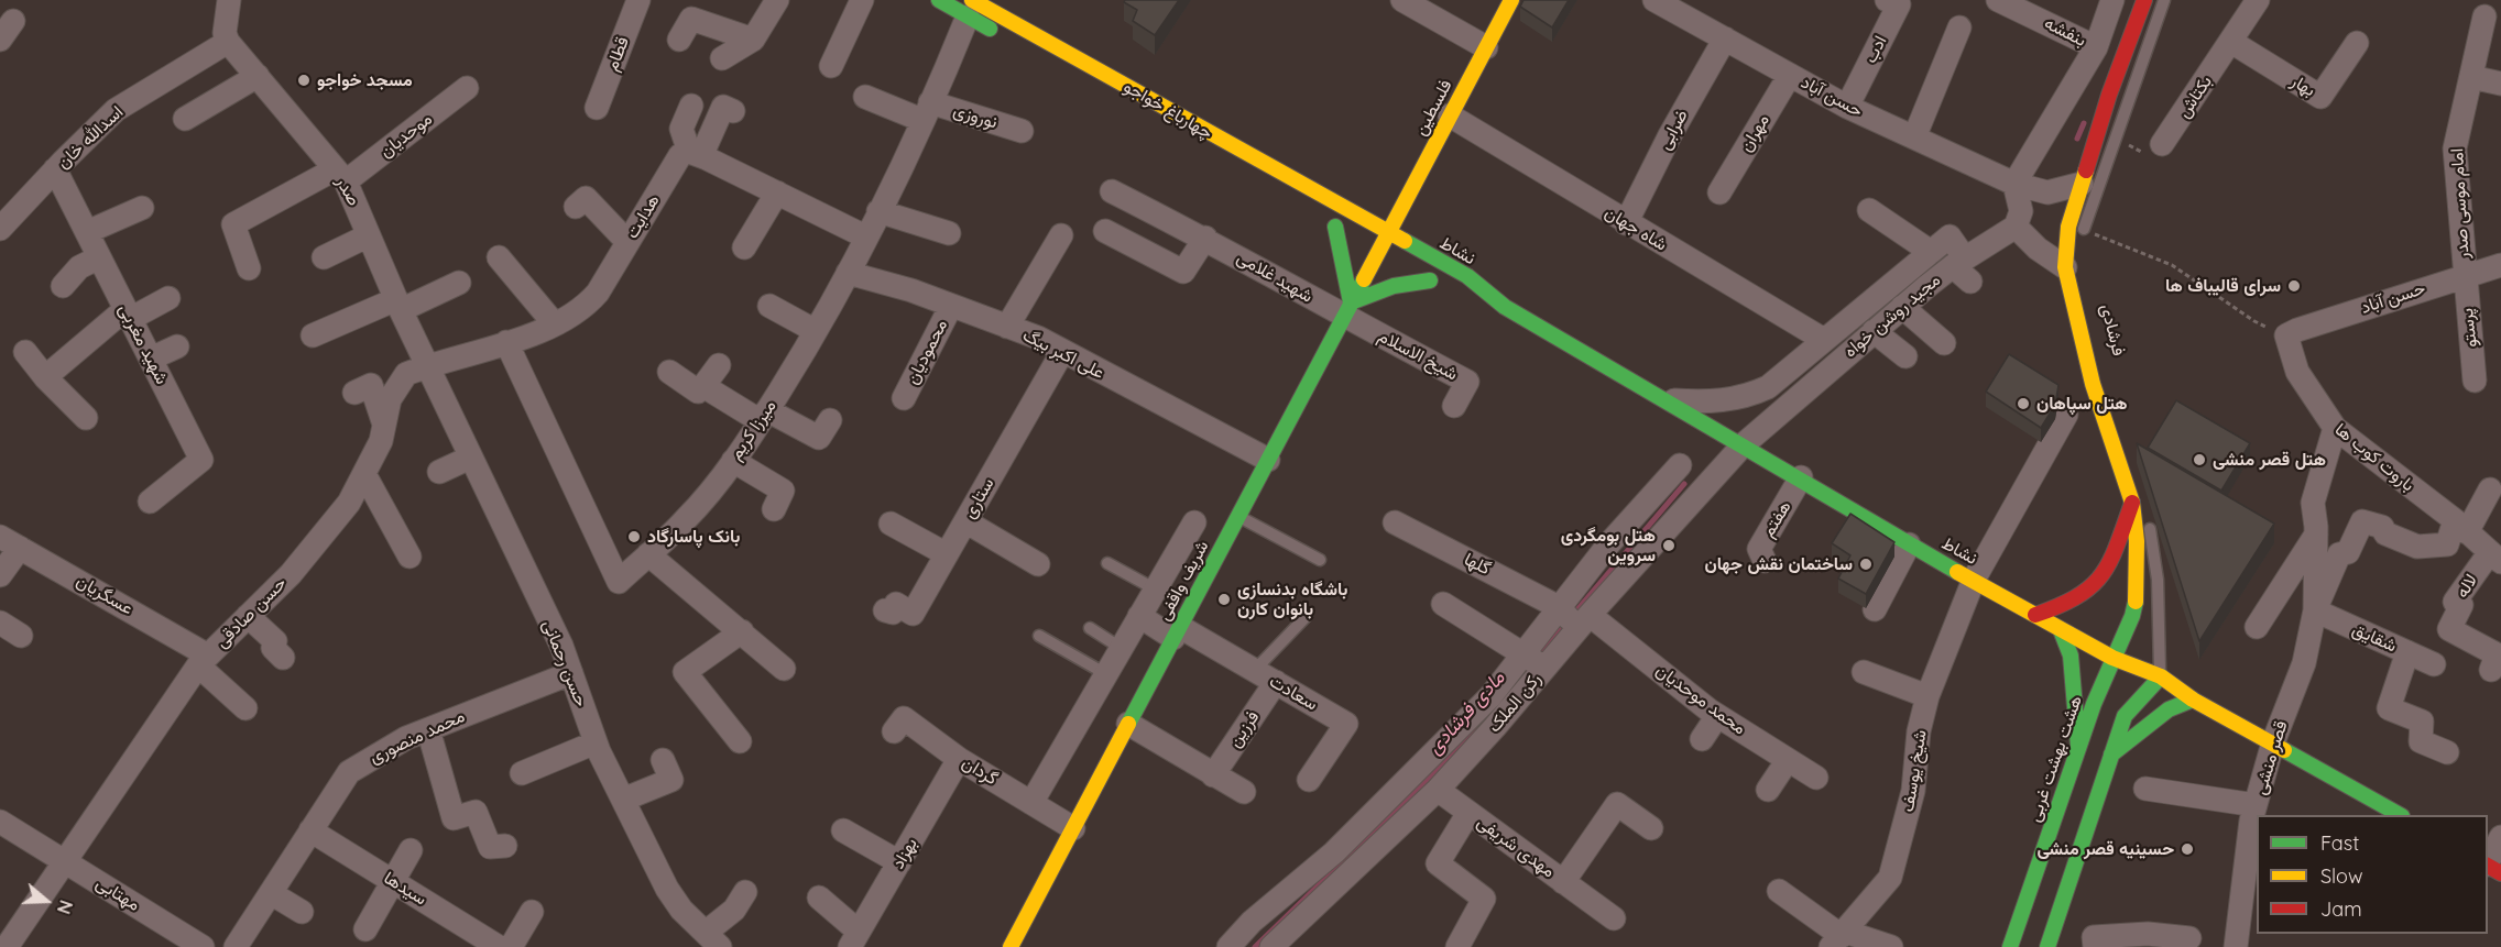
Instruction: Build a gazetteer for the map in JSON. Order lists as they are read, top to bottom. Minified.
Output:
{"streets":{"main road":["فلسطین","چهارباغ خواجو","نشاط","فرشادی","شریف واقفی","هشت بهشت غربی"],"street":["بنفشه","ادب","قطام","بهار","حسن آباد","بکتاش","نوروزی","ضرابی","مهران","موحدیان","اسدالله خان","صدر","امام موسی صدر","هدایت","شاه جهان","شهید غلامی","مجید روشن خواه","پرستو","شهید مغربی","محمودیان","علی اکبر بیگ","شیخ الاسلام","میرزا کریم","باروت کوب ها","ستاری","هفتم","گلها","لاله","عسگریان","حسن صادقی","شقایق","حسن رحمانی","سعادت","محمد موحدیان","رکن الملک","فرزین","محمد منصوری","قصر منشی","گردان","شیخ یوسف","مهدی شریفی","بهزاد","سیدها","مهتابی"]},"crossings":[["ادب","حسن آباد"],["بهار","بکتاش"],["حسن آباد","ضرابی"],["حسن آباد","مهران"],["حسن آباد","امام موسی صدر"],["حسن آباد","پرستو"],["حسن آباد","فرشادی"],["حسن آباد","باروت کوب ها"],["فلسطین","چهارباغ خواجو"],["فلسطین","شاه جهان"],["فلسطین","نشاط"],["فلسطین","شریف واقفی"],["چهارباغ خواجو","نشاط"],["چهارباغ خواجو","میرزا کریم"],["چهارباغ خواجو","شریف واقفی"],["نوروزی","میرزا کریم"],["ضرابی","شاه جهان"],["موحدیان","صدر"],["اسدالله خان","صدر"],["اسدالله خان","شهید مغربی"],["صدر","هدایت"],["صدر","حسن صادقی"],["صدر","حسن رحمانی"],["امام موسی صدر","پرستو"],["هدایت","میرزا کریم"],["هدایت","حسن صادقی"],["هدایت","حسن رحمانی"],["شاه جهان","مجید روشن خواه"],["نشاط","مجید روشن خواه"],["نشاط","فرشادی"],["نشاط","هفتم"],["نشاط","شریف واقفی"],["نشاط","رکن الملک"],["نشاط","قصر منشی"],["نشاط","هشت بهشت غربی"],["نشاط","شیخ یوسف"],["شهید غلامی","شیخ الاسلام"],["شهید غلامی","شریف واقفی"],["مجید روشن خواه","رکن الملک"],["فرشادی","هشت بهشت غربی"],["محمودیان","علی اکبر بیگ"],["علی اکبر بیگ","میرزا کریم"],["علی اکبر بیگ","ستاری"],["علی اکبر بیگ","شریف واقفی"],["شیخ الاسلام","شریف واقفی"],["باروت کوب ها","لاله"],["باروت کوب ها","قصر منشی"],["گلها","محمد موحدیان"],["گلها","رکن الملک"],["شریف واقفی","سعادت"],["شریف واقفی","گردان"],["عسگریان","حسن صادقی"],["حسن صادقی","حسن رحمانی"],["حسن صادقی","مهتابی"],["شقایق","قصر منشی"],["حسن رحمانی","محمد منصوری"],["سعادت","فرزین"],["محمد موحدیان","رکن الملک"],["رکن الملک","مهدی شریفی"],["محمد منصوری","سیدها"],["گردان","بهزاد"]],"water":["مادی فرشادی"],"places":["مسجد خواجو","سرای قالیباف ها","هتل سپاهان","هتل قصر منشی","بانک پاسارگاد","هتل بومگردی سروین","ساختمان نقش جهان","باشگاه بدنسازی بانوان کارن","حسینیه قصر منشی"],"legend":["Fast","Slow","Jam"],"north":"right"}
